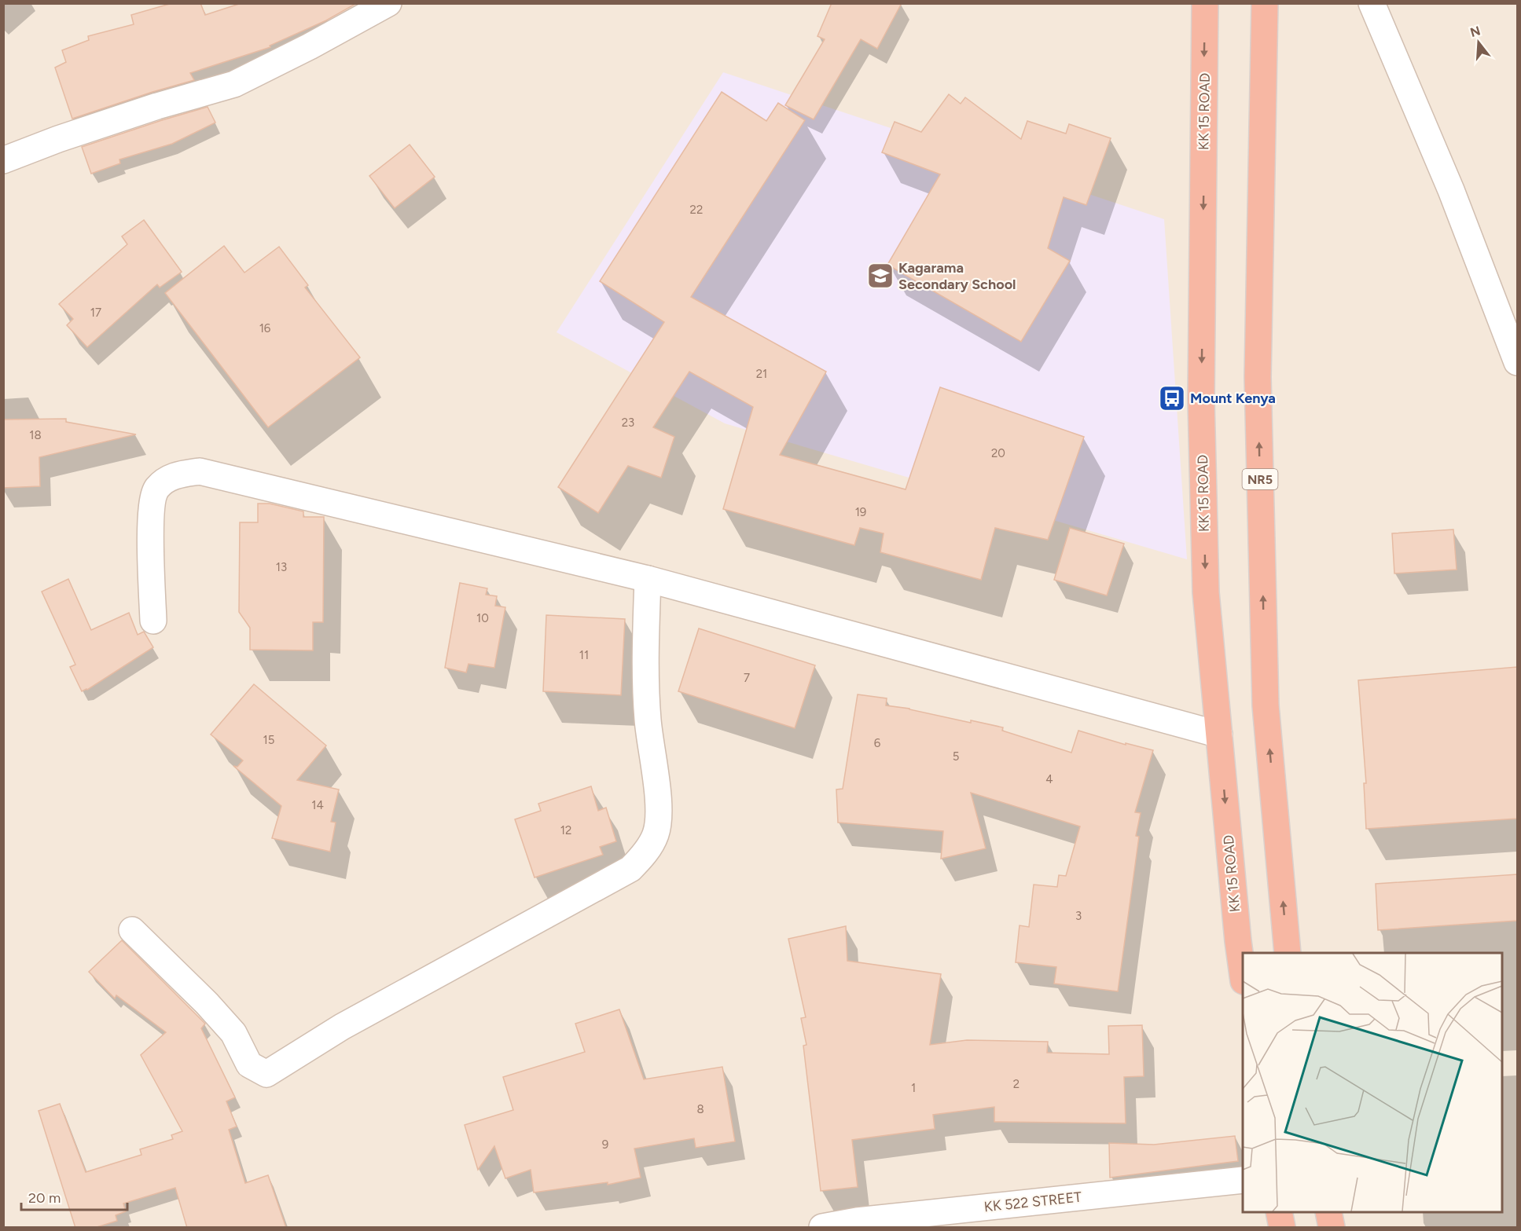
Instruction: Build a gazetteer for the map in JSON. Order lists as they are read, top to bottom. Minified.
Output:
{"streets":{"highway":["KK 15 ROAD","NR5"],"street":["KK 522 STREET"]},"places":{"school or university":["Kagarama Secondary School"],"bus stop":["Mount Kenya"]},"house_numbers":["22","17","16","21","23","18","20","19","13","10","11","7","15","6","5","4","14","12","3","2","1","8","9"],"scale_bar":"20 m","north":"top"}
